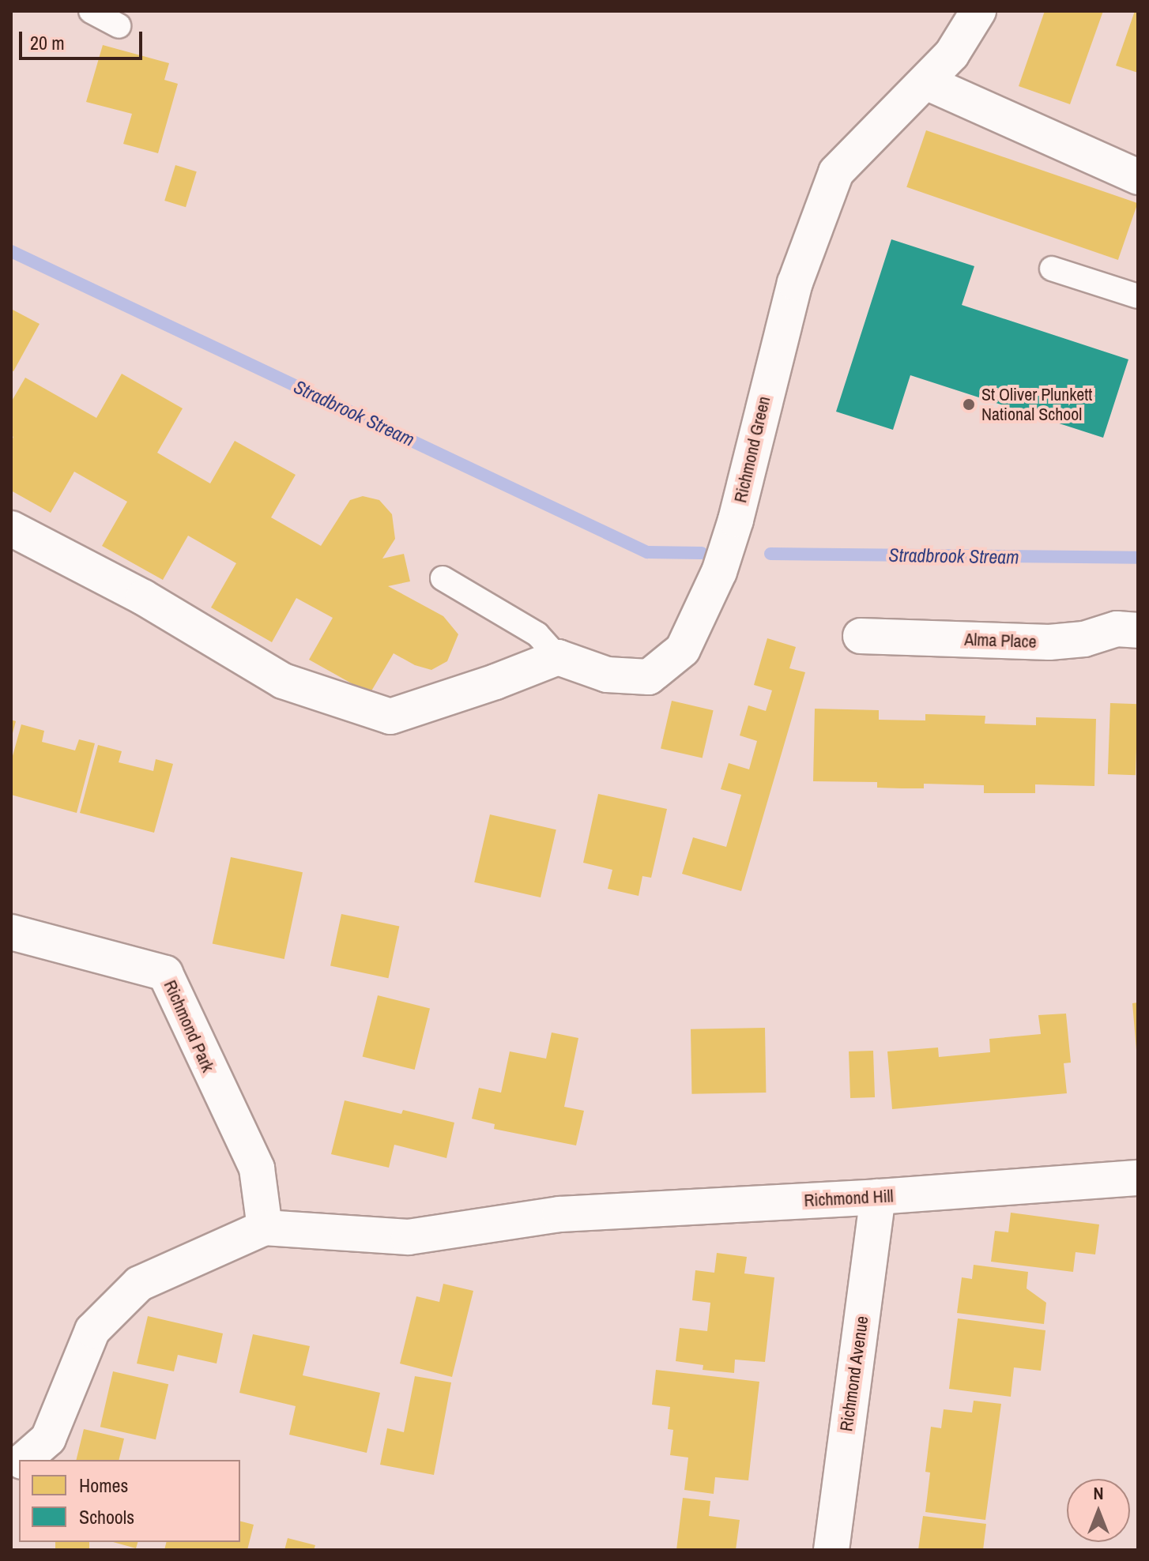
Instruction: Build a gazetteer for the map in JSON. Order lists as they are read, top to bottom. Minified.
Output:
{"streets":{"street":["Richmond Green","Alma Place","Richmond Park","Richmond Hill","Richmond Avenue"]},"crossings":[["Richmond Park","Richmond Hill"],["Richmond Hill","Richmond Avenue"]],"water":["Stradbrook Stream"],"places":["St Oliver Plunkett National School"],"legend":["Homes","Schools"],"scale_bar":"20 m","north":"top"}
